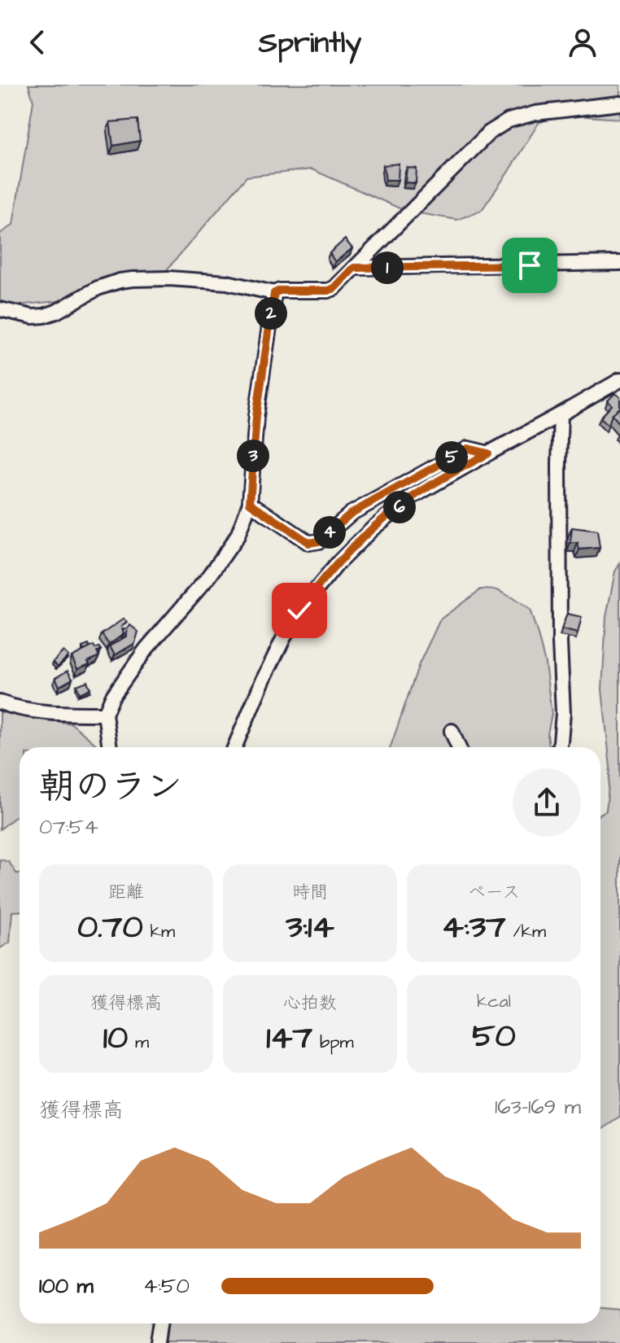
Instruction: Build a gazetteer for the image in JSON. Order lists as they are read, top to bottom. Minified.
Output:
{"page":{"header":"Sprintly","pins":["1","2","3","5","6","4"],"heading":["朝のラン","07:54"],"stats":[["距離","0.70 km"],["時間","3:14"],["ペース","4:37 /km"],["獲得標高","10 m"],["心拍数","147 bpm"],["kcal","50"]],"chart":["獲得標高","163–169 m"],"list":[{"name":"100 m","note":"4:50"}]}}
